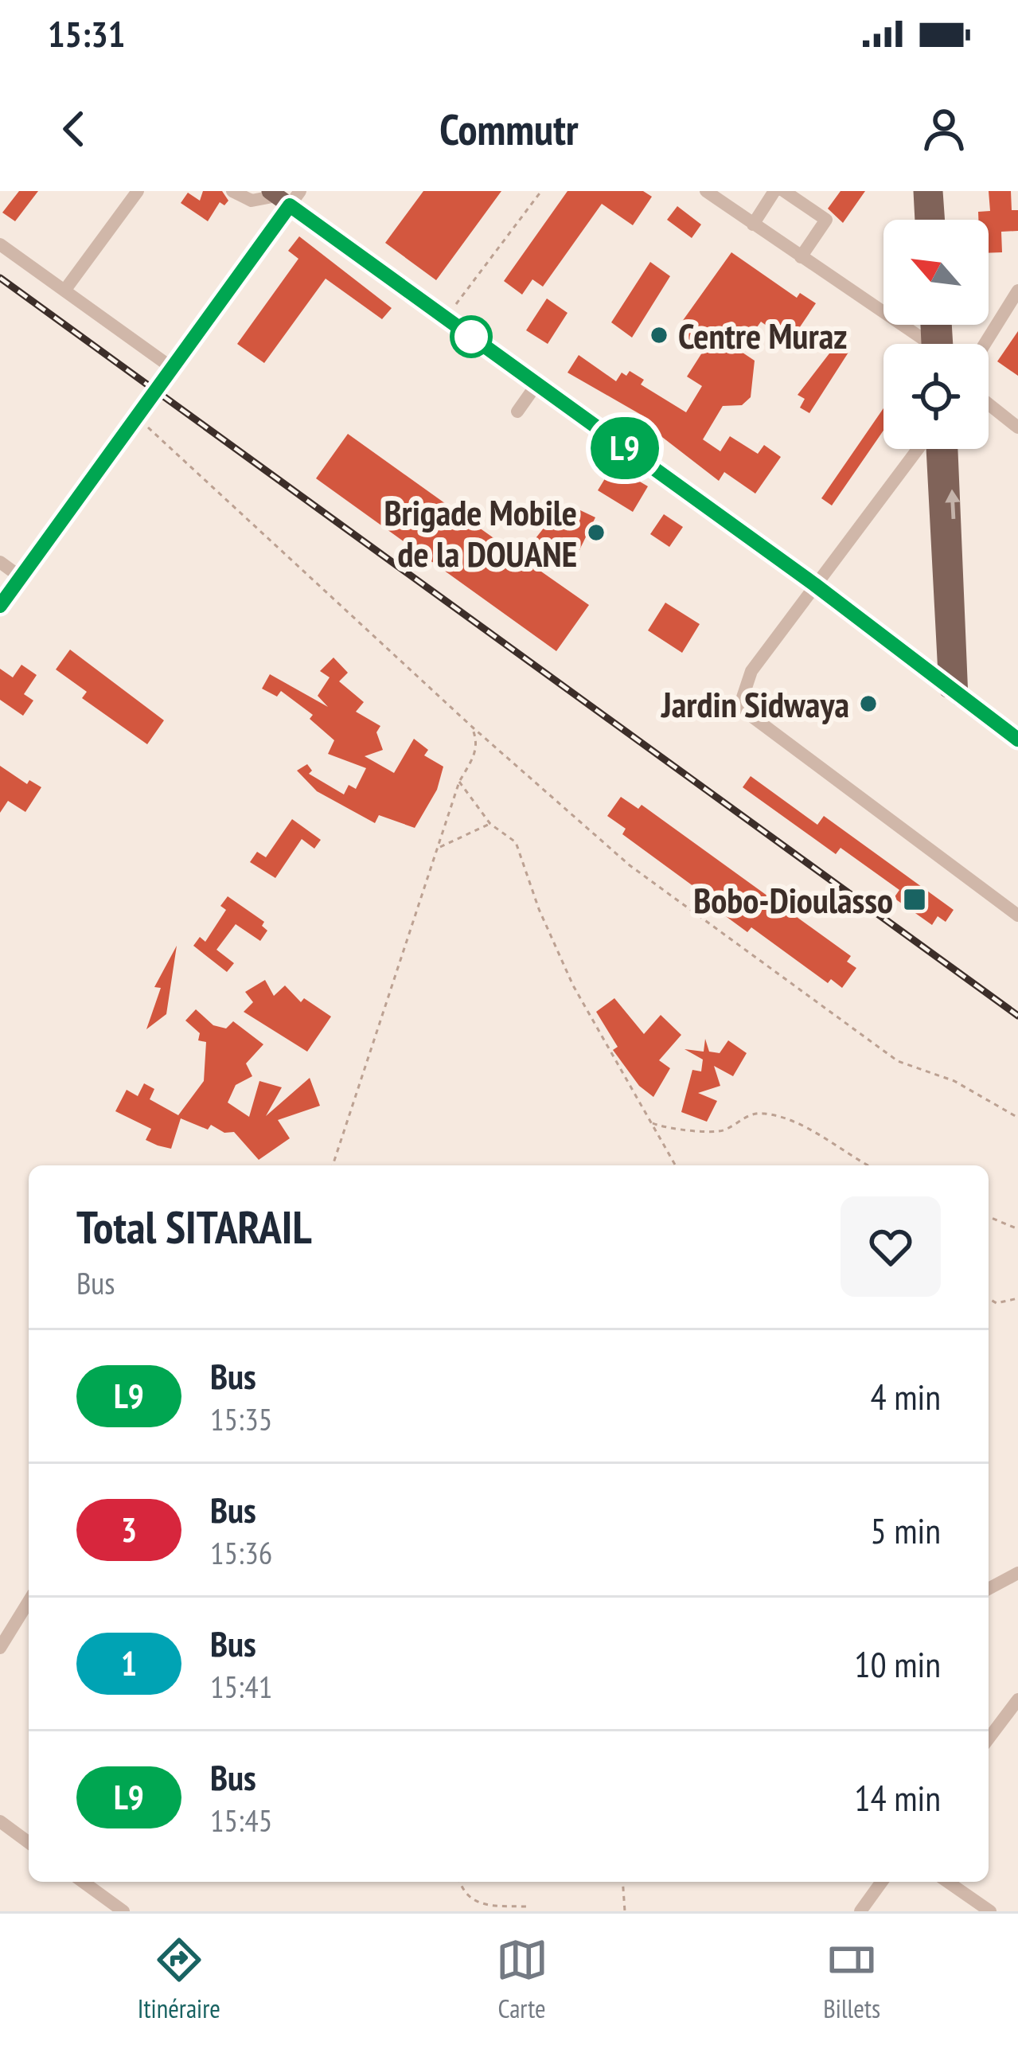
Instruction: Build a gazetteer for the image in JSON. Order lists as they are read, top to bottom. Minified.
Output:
{"places":{"other":["Centre Muraz","Brigade Mobile de la DOUANE","Jardin Sidwaya"],"transit":["Bobo-Dioulasso"]},"lines":["bus line L9"],"north":"top left","page":{"status":"15:31","header":"Commutr","on_map":"L9","heading":["Total SITARAIL","Bus"],"list":[{"mark":"L9","name":"Bus","note":"15:35","value":"4 min"},{"mark":"3","name":"Bus","note":"15:36","value":"5 min"},{"mark":"1","name":"Bus","note":"15:41","value":"10 min"},{"mark":"L9","name":"Bus","note":"15:45","value":"14 min"}],"tabs":["Itinéraire","Carte","Billets"]}}
